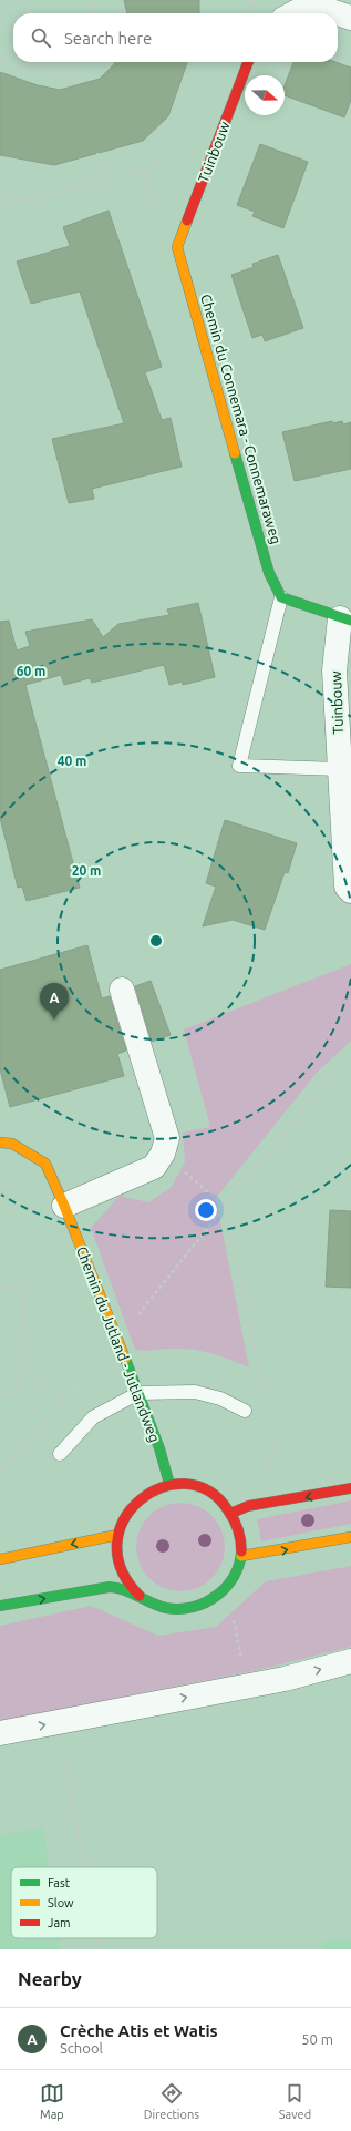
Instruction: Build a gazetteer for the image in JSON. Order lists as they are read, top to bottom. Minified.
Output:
{"streets":{"street":["Tuinbouw","Chemin du Connemara - Connemaraweg","Chemin du Jutland - Jutlandweg"]},"crossings":[["Tuinbouw","Chemin du Connemara - Connemaraweg"]],"legend":["Fast","Slow","Jam"],"north":"right","page":{"search":"Search here","pins":"A","heading":"Nearby","list":[{"mark":"A","name":"Crèche Atis et Watis","note":"School","value":"50 m"}],"nav":["Map","Directions","Saved"]},"rings":["60 m","40 m","20 m"]}
